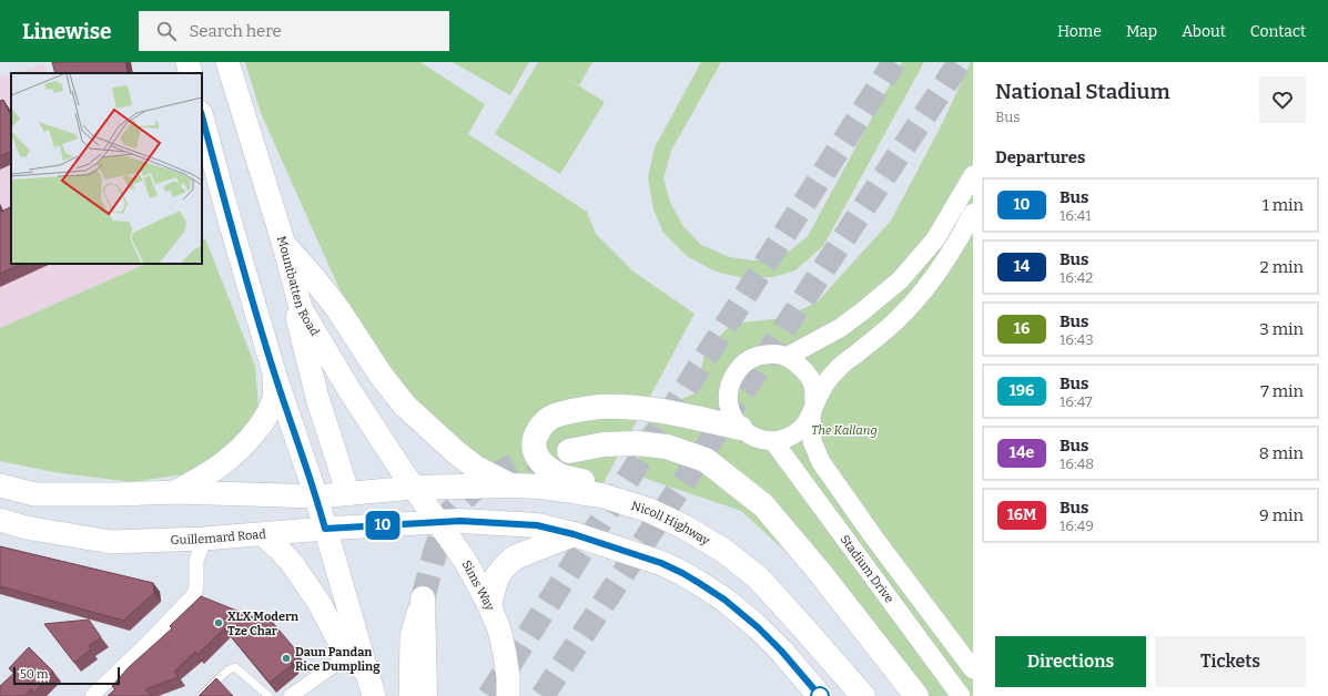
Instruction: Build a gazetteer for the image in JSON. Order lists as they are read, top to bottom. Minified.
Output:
{"streets":{"highway":["Nicoll Highway"],"main road":["Mountbatten Road","Guillemard Road","Sims Way"],"street":["Stadium Drive"]},"crossings":[["Mountbatten Road","Nicoll Highway"],["Mountbatten Road","Sims Way"],["Nicoll Highway","Sims Way"],["Guillemard Road","Sims Way"]],"parks":["The Kallang"],"places":["XLX Modern Tze Char","Daun Pandan Rice Dumpling"],"lines":["bus line 10"],"scale_bar":"50 m","page":{"header":"Linewise","search":"Search here","nav":["Home","Map","About","Contact"],"on_map":"10","heading":[["National Stadium","Bus"],"Departures"],"list":[{"mark":"10","name":"Bus","note":"16:41","value":"1 min"},{"mark":"14","name":"Bus","note":"16:42","value":"2 min"},{"mark":"16","name":"Bus","note":"16:43","value":"3 min"},{"mark":"196","name":"Bus","note":"16:47","value":"7 min"},{"mark":"14e","name":"Bus","note":"16:48","value":"8 min"},{"mark":"16M","name":"Bus","note":"16:49","value":"9 min"}],"buttons":["Directions","Tickets"],"scale":"50 m"}}
